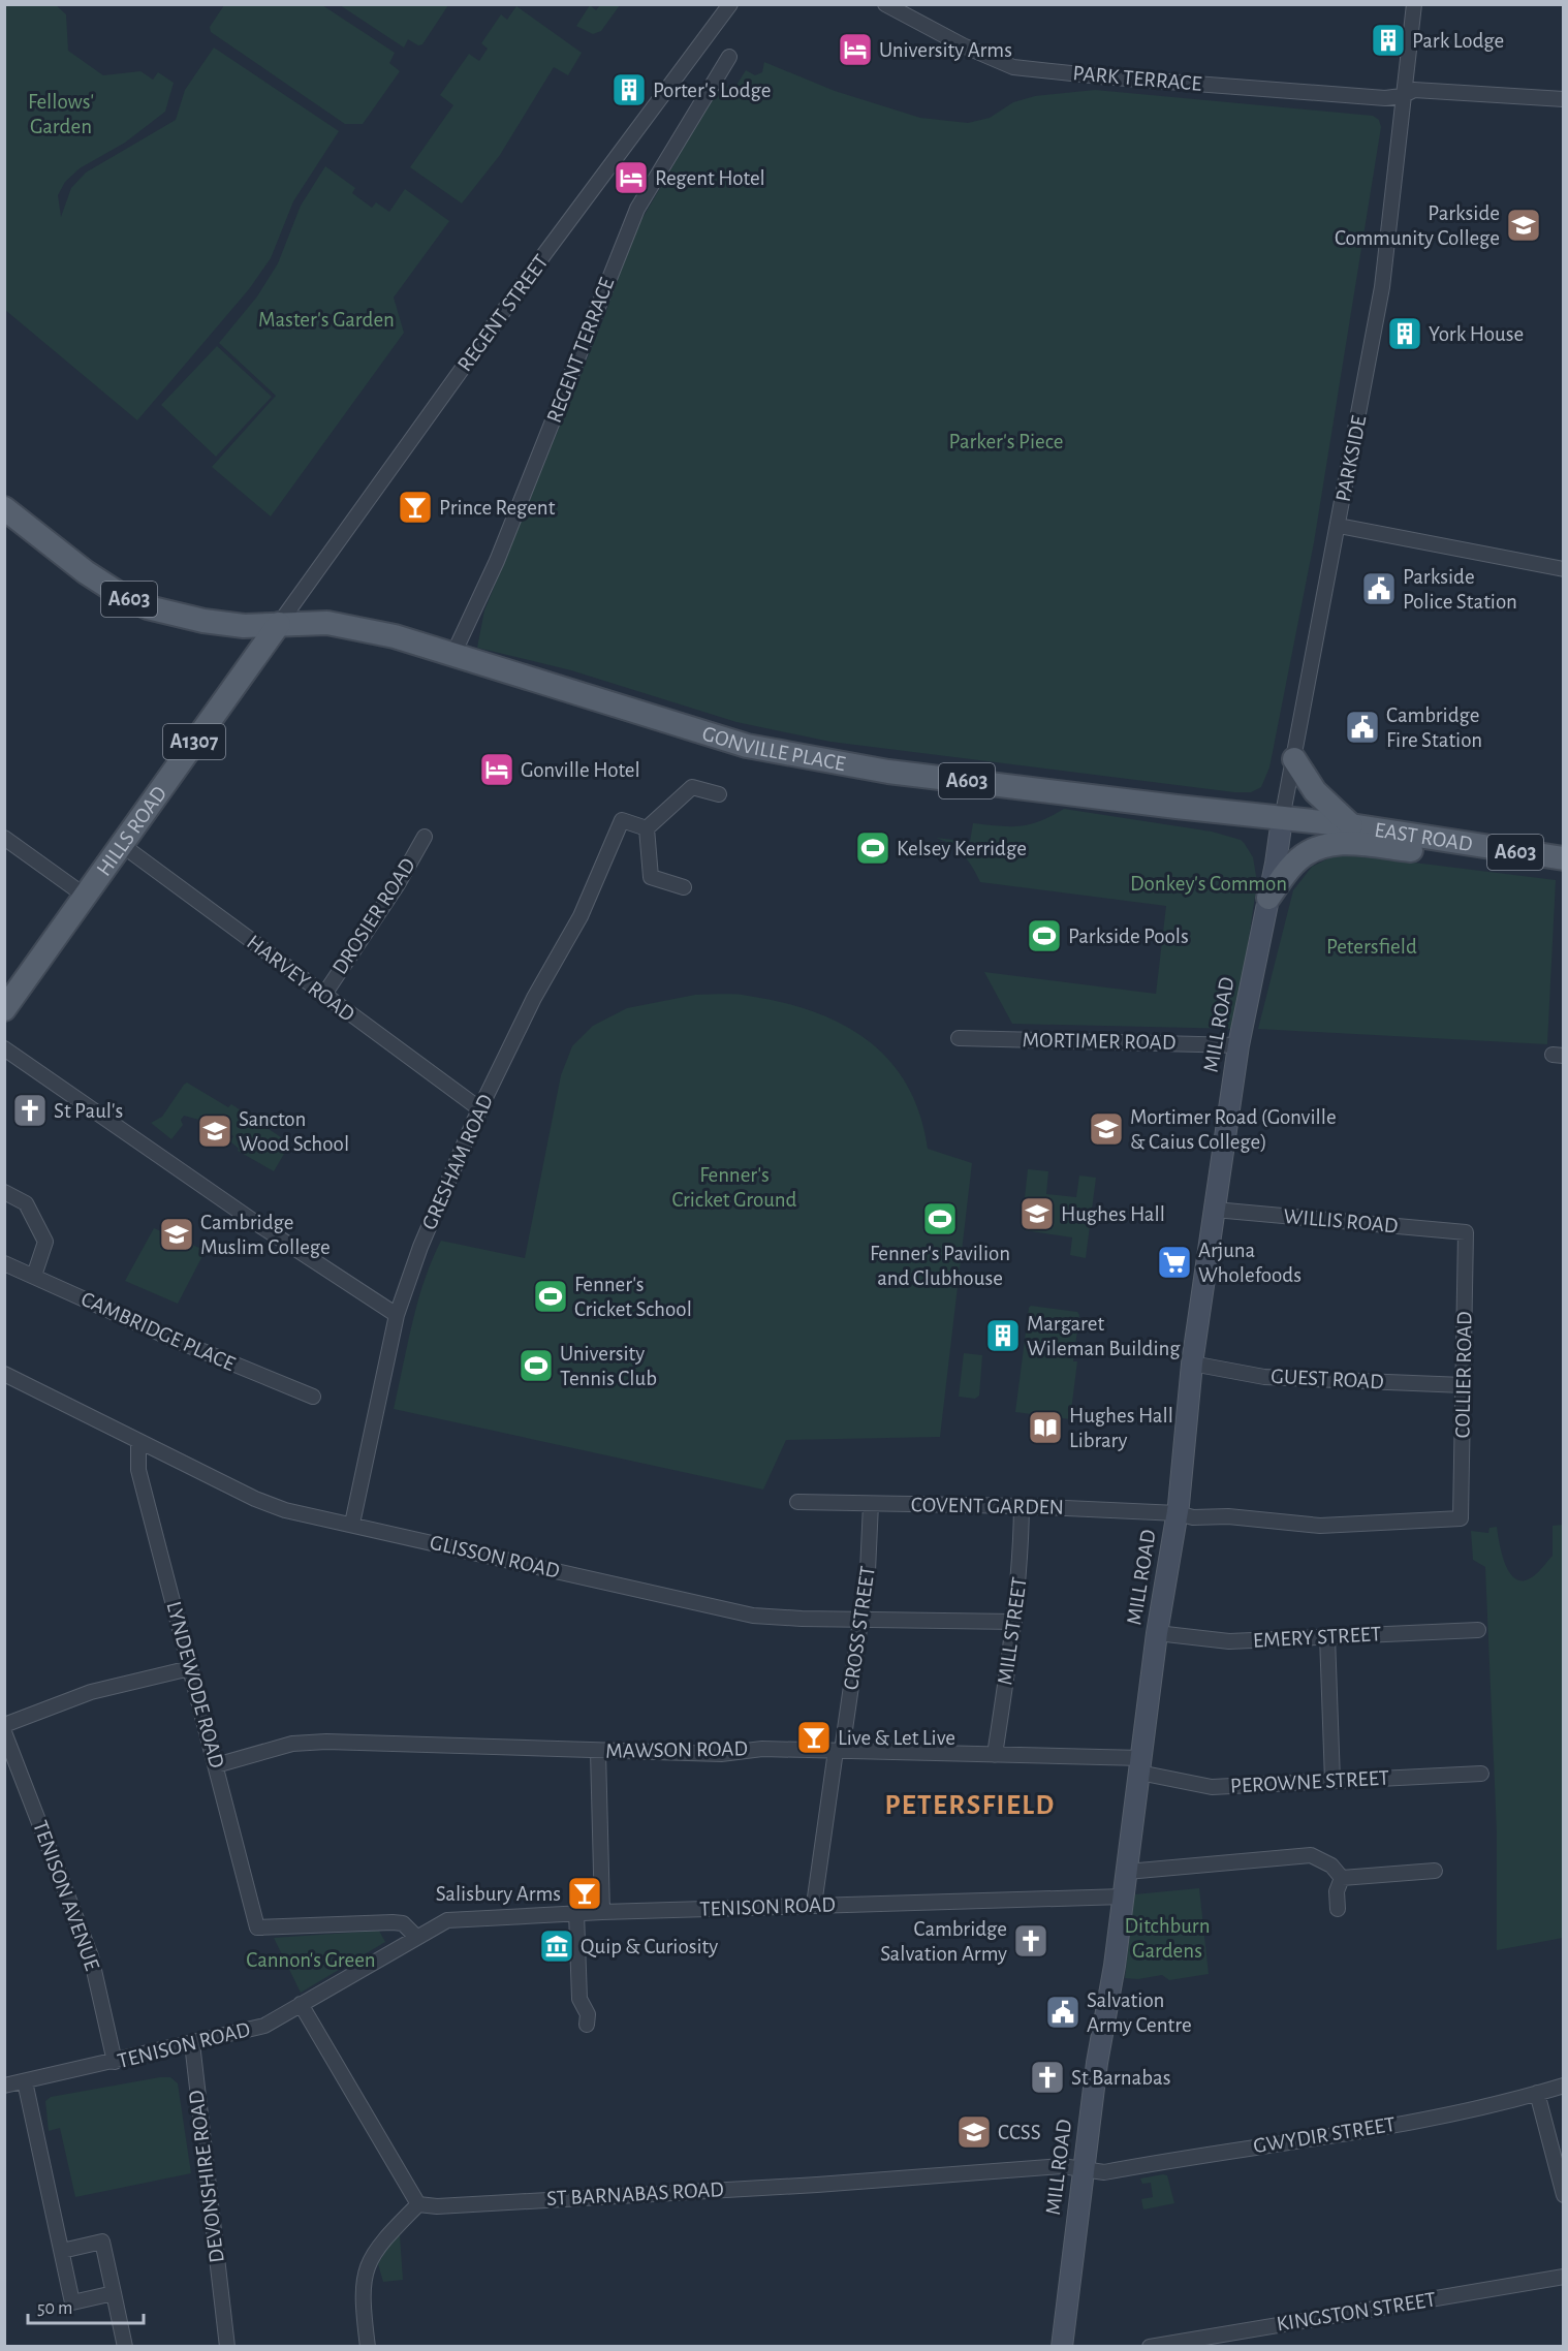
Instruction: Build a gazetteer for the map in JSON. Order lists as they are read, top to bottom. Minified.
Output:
{"streets":{"main road":["A603","A1307","GONVILLE PLACE","HILLS ROAD","EAST ROAD"],"street":["PARK TERRACE","REGENT STREET","REGENT TERRACE","PARKSIDE","DROSIER ROAD","HARVEY ROAD","MILL ROAD","MORTIMER ROAD","GRESHAM ROAD","WILLIS ROAD","CAMBRIDGE PLACE","COLLIER ROAD","GUEST ROAD","COVENT GARDEN","GLISSON ROAD","CROSS STREET","MILL STREET","EMERY STREET","LYNDEWODE ROAD","MAWSON ROAD","PEROWNE STREET","TENISON AVENUE","TENISON ROAD","GWYDIR STREET","DEVONSHIRE ROAD","ST BARNABAS ROAD","KINGSTON STREET"]},"crossings":[["PARK TERRACE","PARKSIDE"],["REGENT STREET","A603"],["REGENT STREET","GONVILLE PLACE"],["REGENT STREET","HILLS ROAD"],["REGENT TERRACE","GONVILLE PLACE"],["PARKSIDE","GONVILLE PLACE"],["PARKSIDE","EAST ROAD"],["PARKSIDE","MILL ROAD"],["A603","GONVILLE PLACE"],["A603","HILLS ROAD"],["GONVILLE PLACE","HILLS ROAD"],["GONVILLE PLACE","EAST ROAD"],["GONVILLE PLACE","MILL ROAD"],["HILLS ROAD","HARVEY ROAD"],["EAST ROAD","MILL ROAD"],["DROSIER ROAD","HARVEY ROAD"],["HARVEY ROAD","GRESHAM ROAD"],["MILL ROAD","MORTIMER ROAD"],["MILL ROAD","WILLIS ROAD"],["MILL ROAD","GUEST ROAD"],["MILL ROAD","COVENT GARDEN"],["MILL ROAD","EMERY STREET"],["MILL ROAD","MAWSON ROAD"],["MILL ROAD","PEROWNE STREET"],["MILL ROAD","TENISON ROAD"],["MILL ROAD","GWYDIR STREET"],["MILL ROAD","ST BARNABAS ROAD"],["GRESHAM ROAD","GLISSON ROAD"],["WILLIS ROAD","COLLIER ROAD"],["COLLIER ROAD","GUEST ROAD"],["COLLIER ROAD","COVENT GARDEN"],["COVENT GARDEN","CROSS STREET"],["COVENT GARDEN","MILL STREET"],["GLISSON ROAD","CROSS STREET"],["GLISSON ROAD","MILL STREET"],["GLISSON ROAD","LYNDEWODE ROAD"],["CROSS STREET","MAWSON ROAD"],["CROSS STREET","TENISON ROAD"],["MILL STREET","MAWSON ROAD"],["LYNDEWODE ROAD","MAWSON ROAD"],["LYNDEWODE ROAD","TENISON ROAD"],["MAWSON ROAD","PEROWNE STREET"],["TENISON AVENUE","TENISON ROAD"],["TENISON ROAD","DEVONSHIRE ROAD"],["GWYDIR STREET","ST BARNABAS ROAD"]],"districts":["PETERSFIELD"],"parks":["Fellows' Garden","Master's Garden","Parker's Piece","Donkey's Common","Petersfield","Fenner's Cricket Ground","Ditchburn Gardens","Cannon's Green"],"places":{"building":["Park Lodge","Porter's Lodge","York House","Margaret Wileman Building"],"hotel":["University Arms","Regent Hotel","Gonville Hotel"],"school or university":["Parkside Community College","Mortimer Road (Gonville & Caius College)","Sancton Wood School","Hughes Hall","Cambridge Muslim College","CCSS"],"bar":["Prince Regent","Live & Let Live","Salisbury Arms"],"public building":["Parkside Police Station","Cambridge Fire Station","Salvation Army Centre"],"sports":["Kelsey Kerridge","Parkside Pools","Fenner's Pavilion and Clubhouse","Fenner's Cricket School","University Tennis Club"],"church":["St Paul's","Cambridge Salvation Army","St Barnabas"],"supermarket":["Arjuna Wholefoods"],"library":["Hughes Hall Library"],"museum":["Quip & Curiosity"]},"scale_bar":"50 m"}
